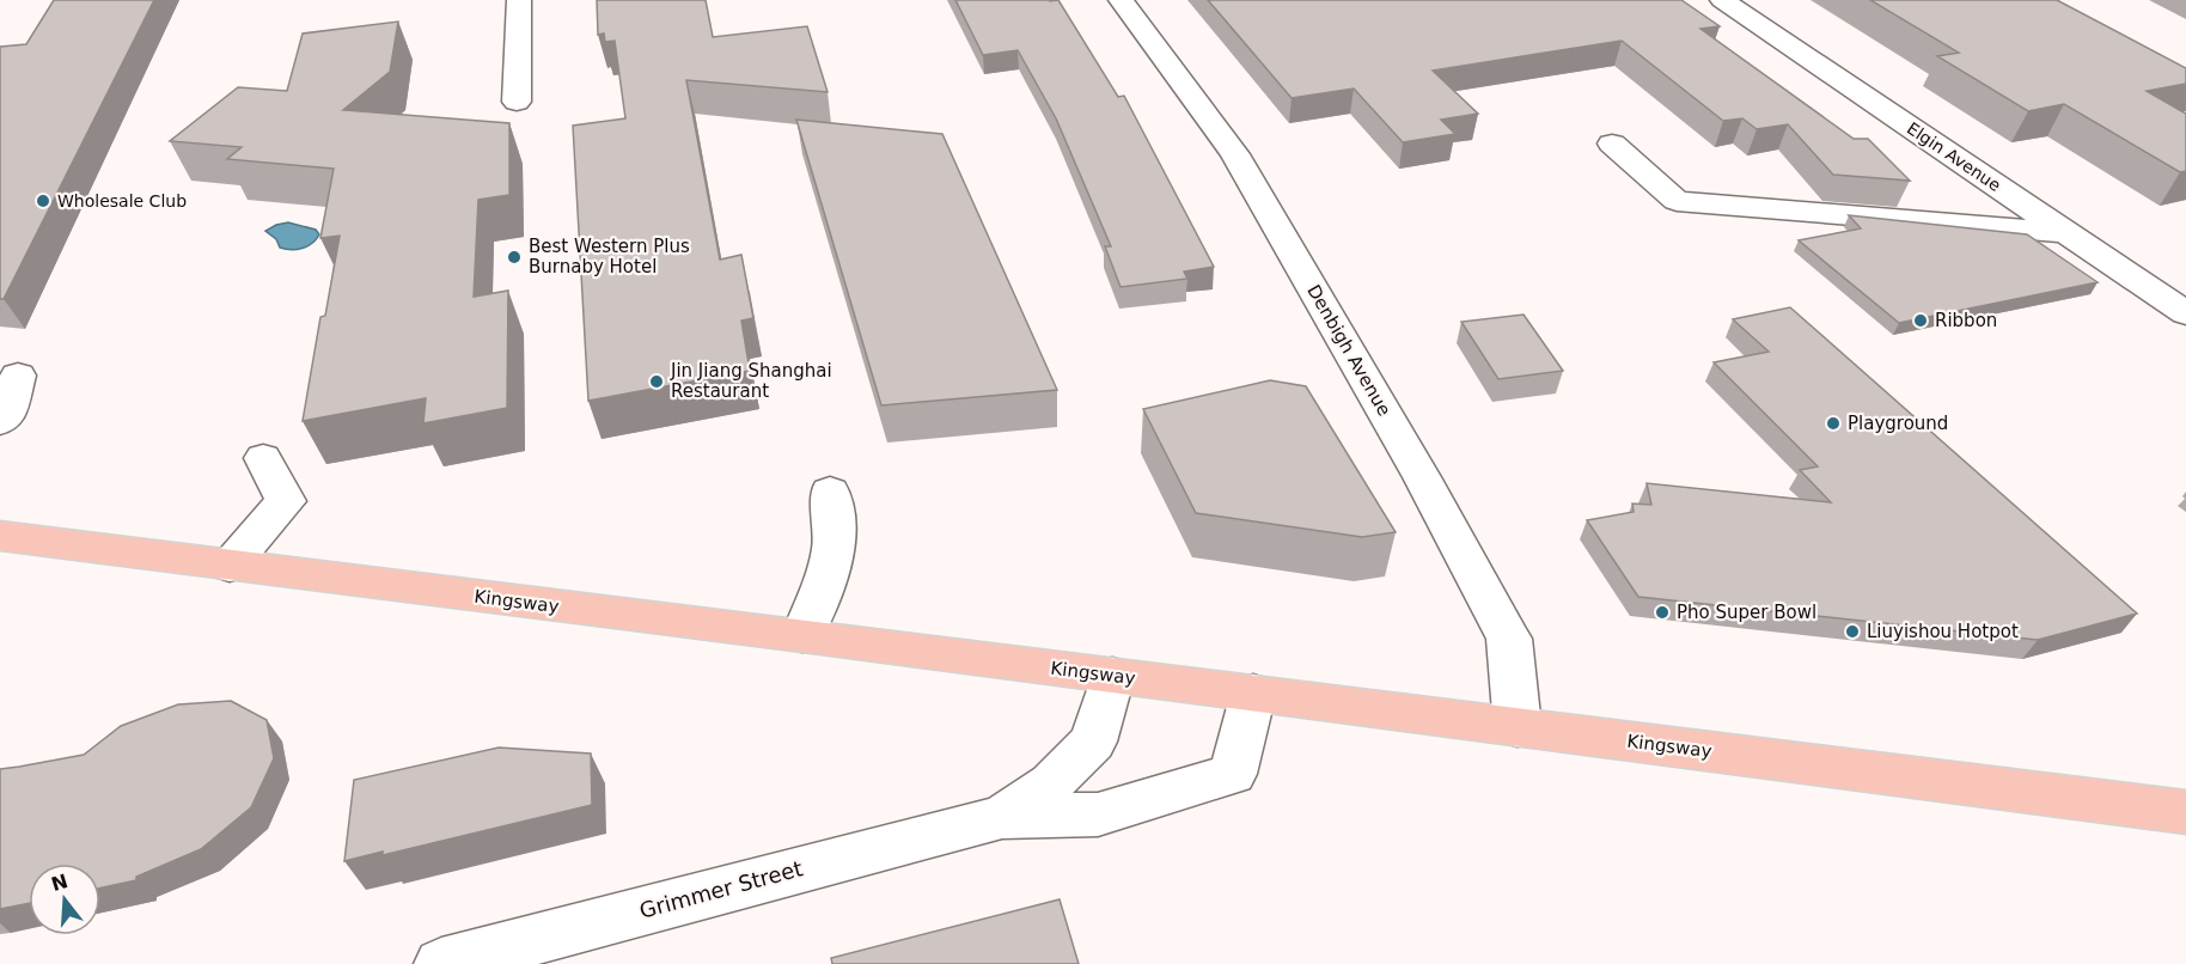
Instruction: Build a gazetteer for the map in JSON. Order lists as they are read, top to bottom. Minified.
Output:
{"streets":{"main road":["Kingsway"],"street":["Elgin Avenue","Denbigh Avenue","Grimmer Street"]},"crossings":[["Denbigh Avenue","Kingsway"],["Kingsway","Grimmer Street"]],"places":["Wholesale Club","Best Western Plus Burnaby Hotel","Ribbon","Jin Jiang Shanghai Restaurant","Playground","Pho Super Bowl","Liuyishou Hotpot"],"north":"top"}
